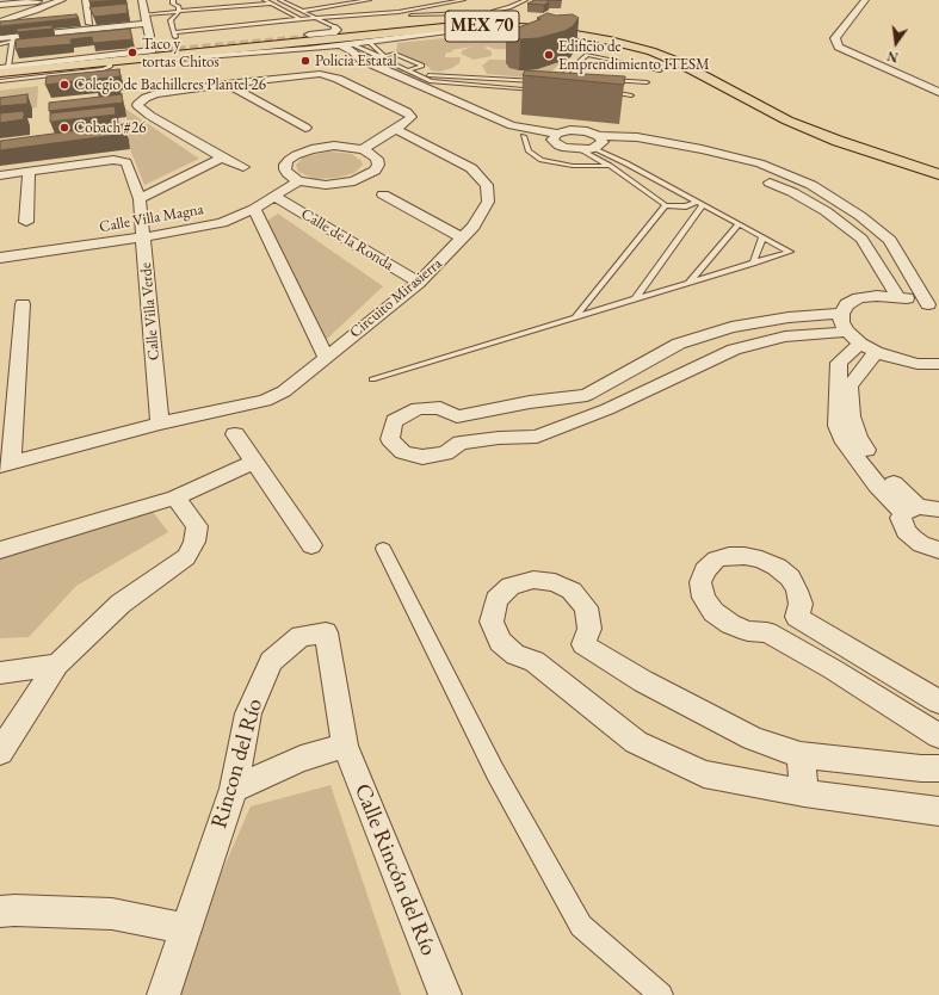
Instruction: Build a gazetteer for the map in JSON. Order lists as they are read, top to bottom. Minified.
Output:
{"streets":{"highway":["MEX 70"],"street":["Calle Villa Magna","Calle de la Ronda","Circuito Mirasierra","Calle Villa Verde","Rincon del Río","Calle Rincón del Río"]},"crossings":[["Calle Villa Magna","Calle de la Ronda"],["Calle Villa Magna","Calle Villa Verde"],["Calle de la Ronda","Circuito Mirasierra"],["Circuito Mirasierra","Calle Villa Verde"],["Rincon del Río","Calle Rincón del Río"]],"places":["Taco y tortas Chitos","Edificio de Emprendimiento ITESM","Policia Estatal","Colegio de Bachilleres Plantel 26","Cobach #26"],"north":"bottom"}
